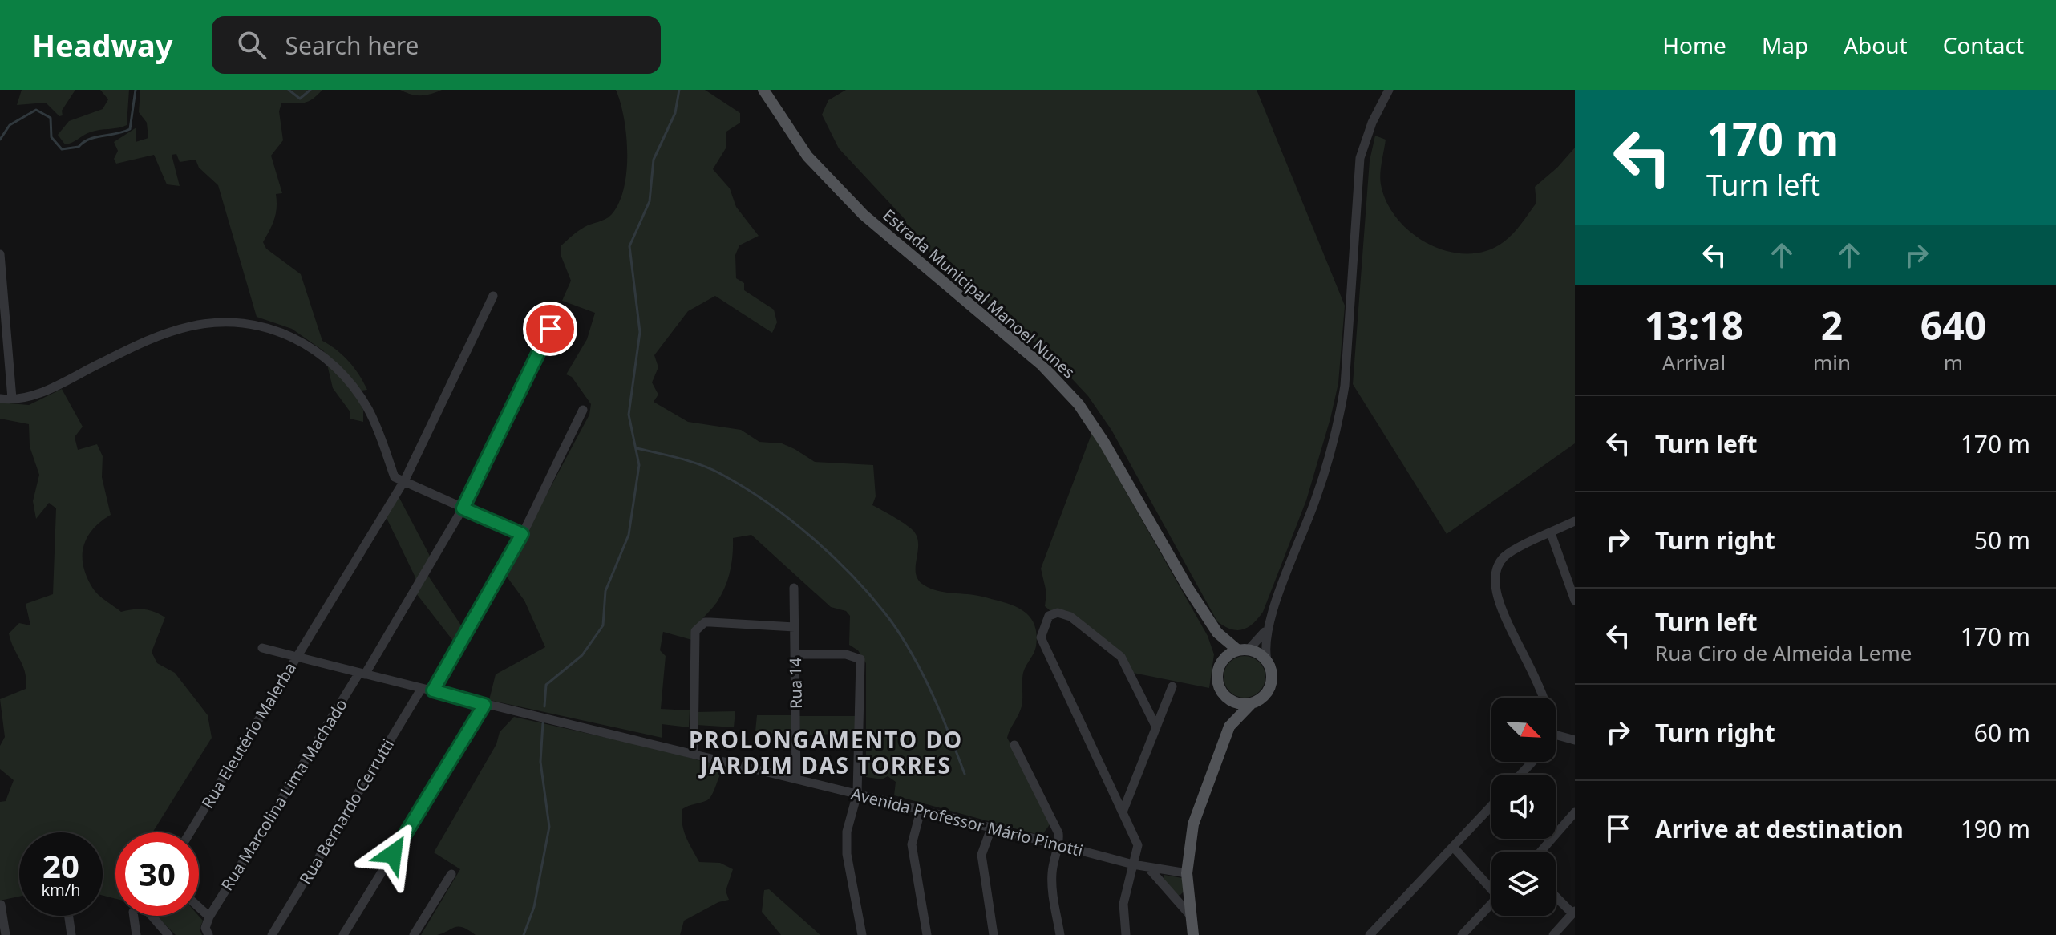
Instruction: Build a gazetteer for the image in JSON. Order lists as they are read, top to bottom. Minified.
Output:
{"streets":{"main road":["Estrada Municipal Manoel Nunes"],"street":["Rua 14","Rua Eleutério Malerba","Rua Marcolina Lima Machado","Rua Bernardo Cerrutti","Avenida Professor Mário Pinotti"]},"crossings":[["Rua 14","Avenida Professor Mário Pinotti"],["Rua Eleutério Malerba","Avenida Professor Mário Pinotti"],["Rua Marcolina Lima Machado","Avenida Professor Mário Pinotti"],["Rua Bernardo Cerrutti","Avenida Professor Mário Pinotti"]],"districts":["PROLONGAMENTO DO JARDIM DAS TORRES"],"north":"bottom right","page":{"header":"Headway","search":"Search here","nav":["Home","Map","About","Contact"],"turn":["170 m","Turn left"],"eta":["13:18","Arrival","2","min","640","m"],"list":[{"name":"Turn left","value":"170 m"},{"name":"Turn right","value":"50 m"},{"name":"Turn left","note":"Rua Ciro de Almeida Leme","value":"170 m"},{"name":"Turn right","value":"60 m"},{"name":"Arrive at destination","value":"190 m"}],"speed":"20 km/h","limit":"30"}}
